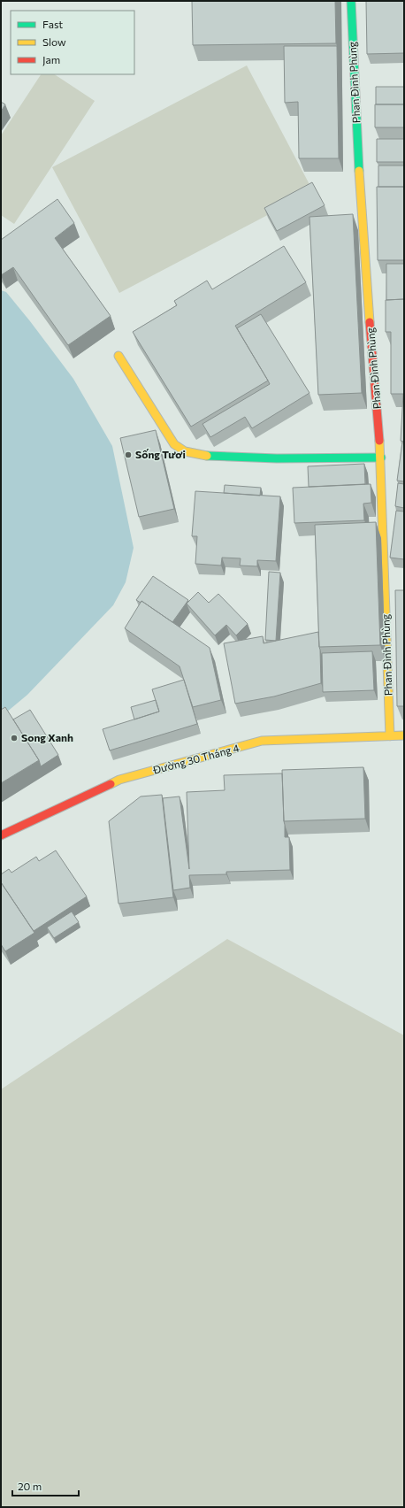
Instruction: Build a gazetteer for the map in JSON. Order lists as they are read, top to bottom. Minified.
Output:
{"streets":{"street":["Phan Đình Phùng","Đường 30 Tháng 4"]},"crossings":[["Phan Đình Phùng","Đường 30 Tháng 4"]],"places":["Sống Tươi","Song Xanh"],"legend":["Fast","Slow","Jam"],"scale_bar":"20 m"}
